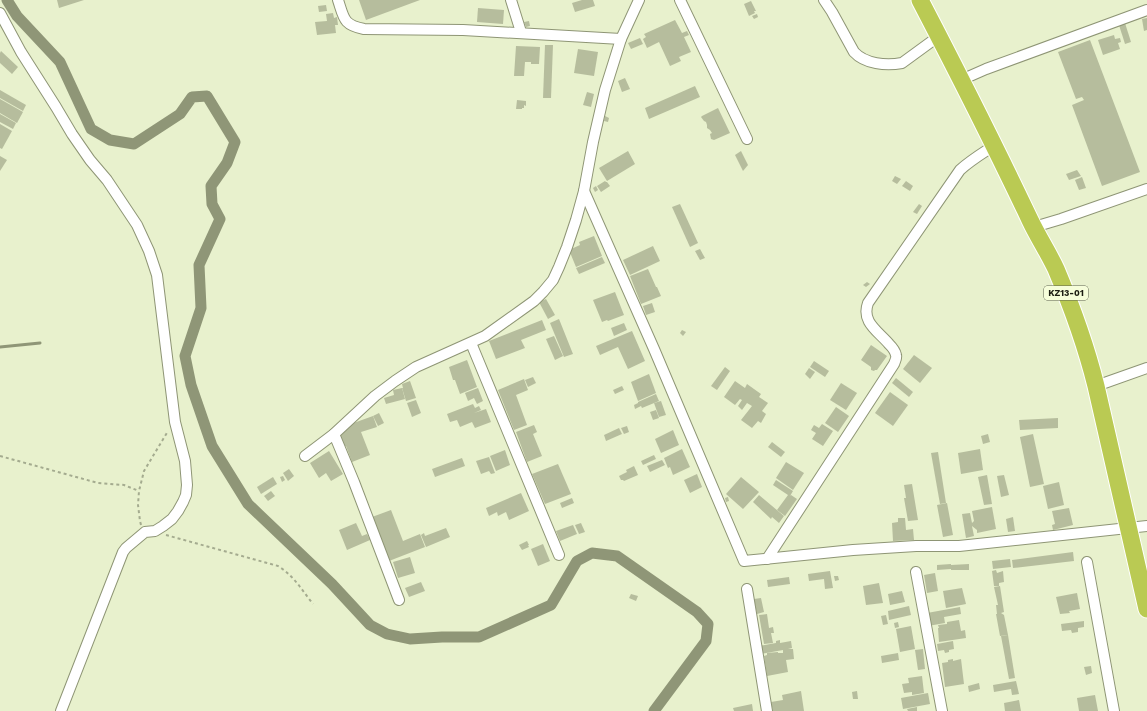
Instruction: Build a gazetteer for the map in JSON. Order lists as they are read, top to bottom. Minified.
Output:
{"streets":{"highway":["KZ13-01"]}}
